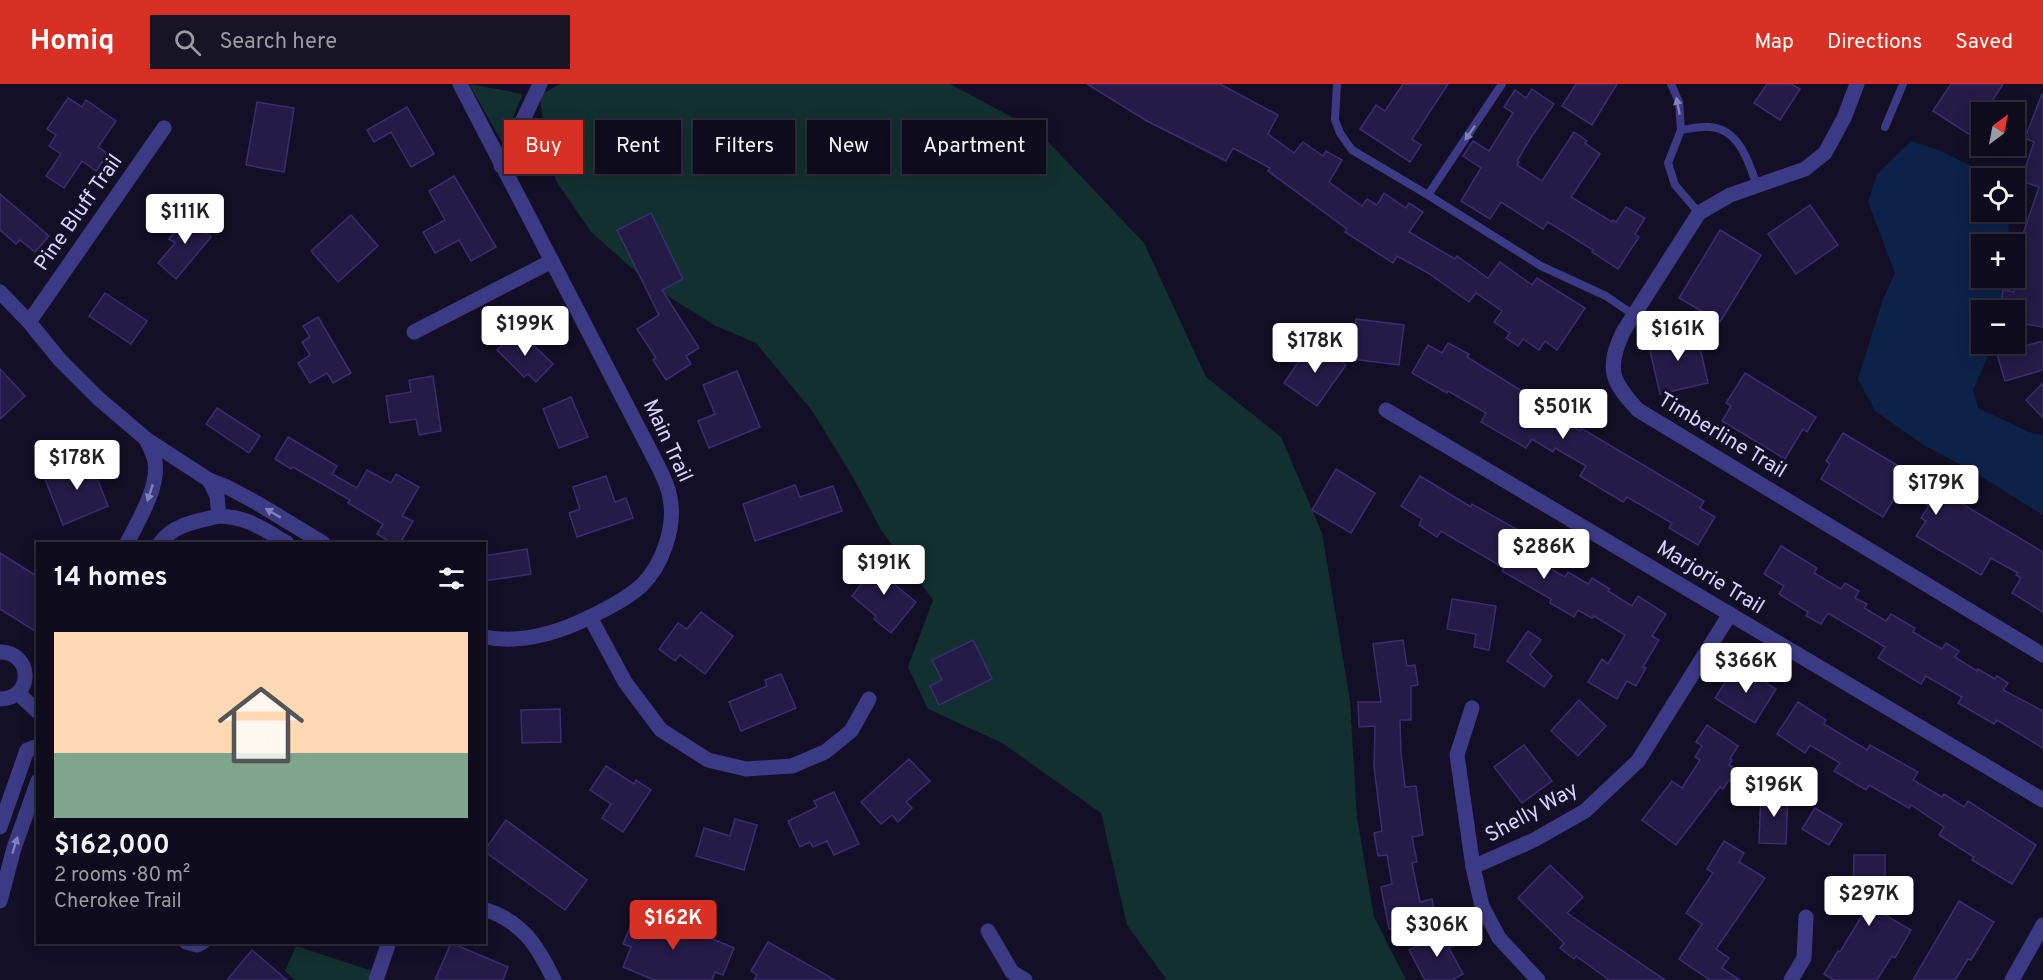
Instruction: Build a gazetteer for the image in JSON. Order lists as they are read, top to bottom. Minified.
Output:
{"streets":{"street":["Pine Bluff Trail","Timberline Trail","Main Trail","Marjorie Trail","Shelly Way"]},"crossings":[["Marjorie Trail","Shelly Way"]],"north":"top right","page":{"header":"Homiq","search":"Search here","nav":["Map","Directions","Saved"],"map_buttons":["+","−"],"chip":["Buy","Rent","Filters","New","Apartment"],"price":["$111K","$199K","$161K","$178K","$501K","$178K","$179K","$286K","$191K","$366K","$196K","$297K","$162K","$306K"],"heading":"14 homes","list":[{"name":"$162,000","note":"2 rooms · 80 m² · Cherokee Trail"}]}}
